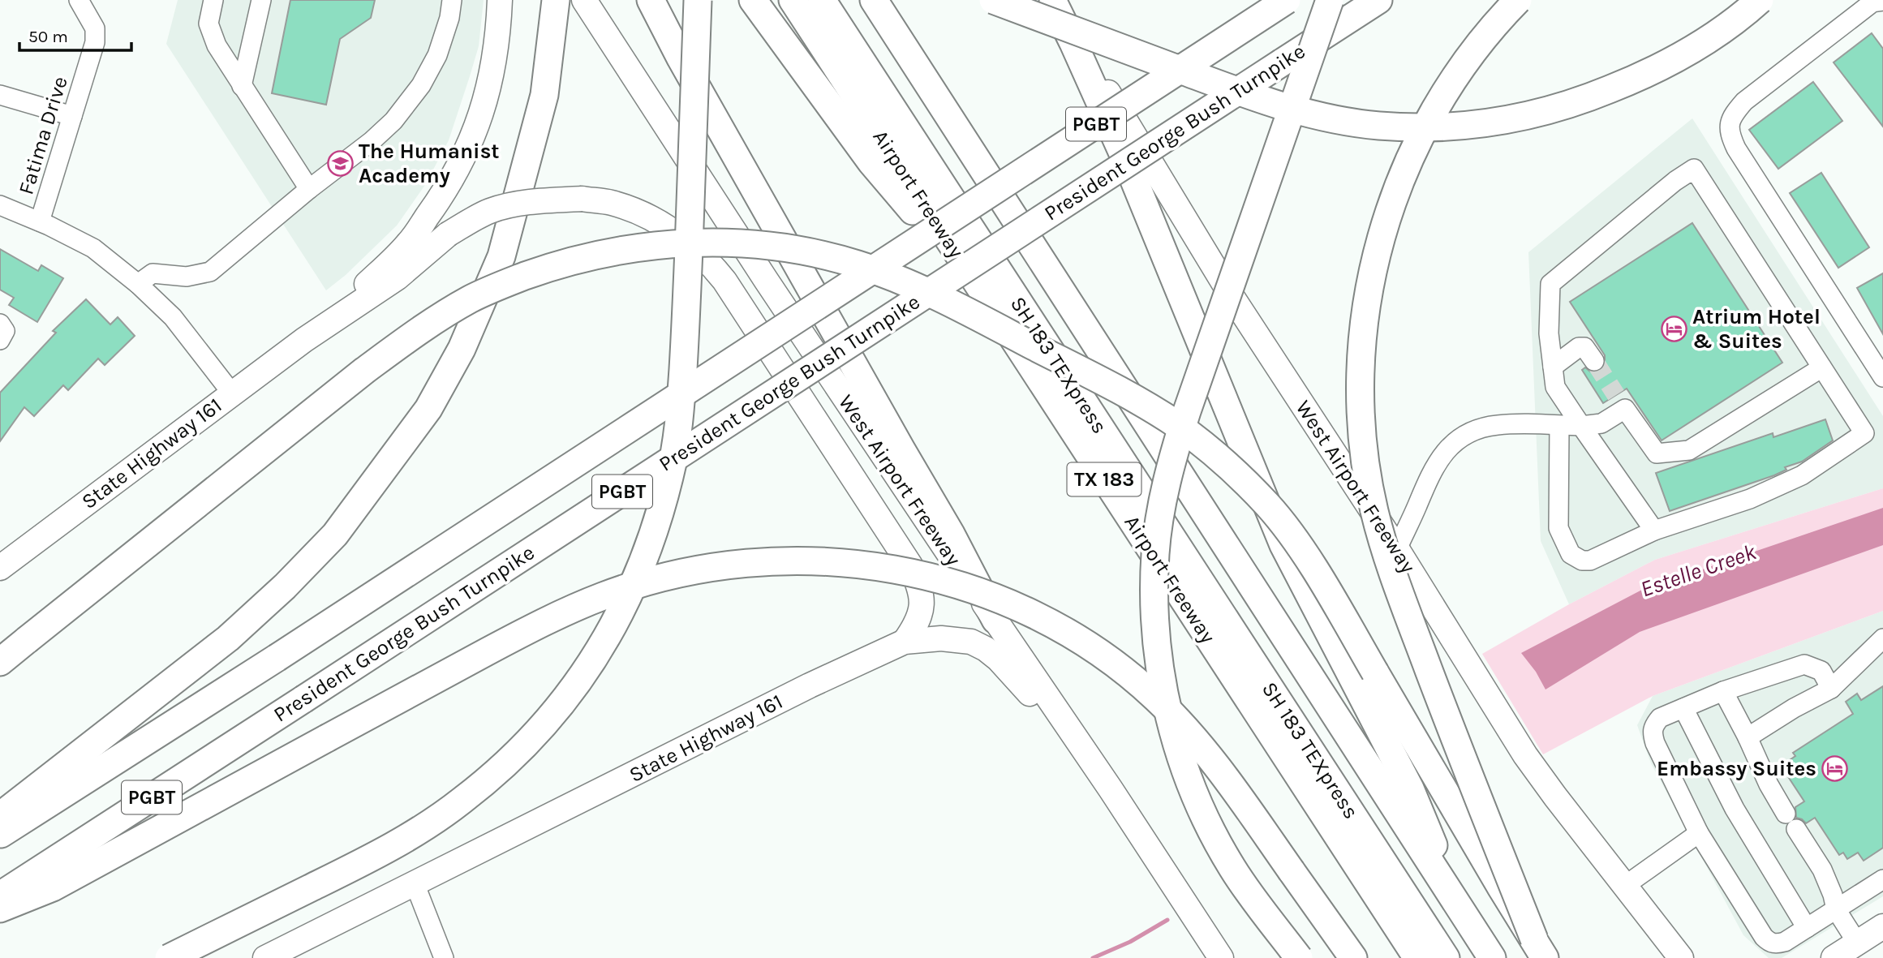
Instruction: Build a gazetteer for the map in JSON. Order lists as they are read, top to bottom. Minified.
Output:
{"streets":{"highway":["PGBT","President George Bush Turnpike","Airport Freeway","SH 183 TEXpress","TX 183"],"main road":["State Highway 161","West Airport Freeway"],"street":["Fatima Drive"]},"crossings":[["State Highway 161","West Airport Freeway"]],"water":["Estelle Creek"],"places":{"school or university":["The Humanist Academy"],"hotel":["Atrium Hotel & Suites","Embassy Suites"]},"scale_bar":"50 m"}
